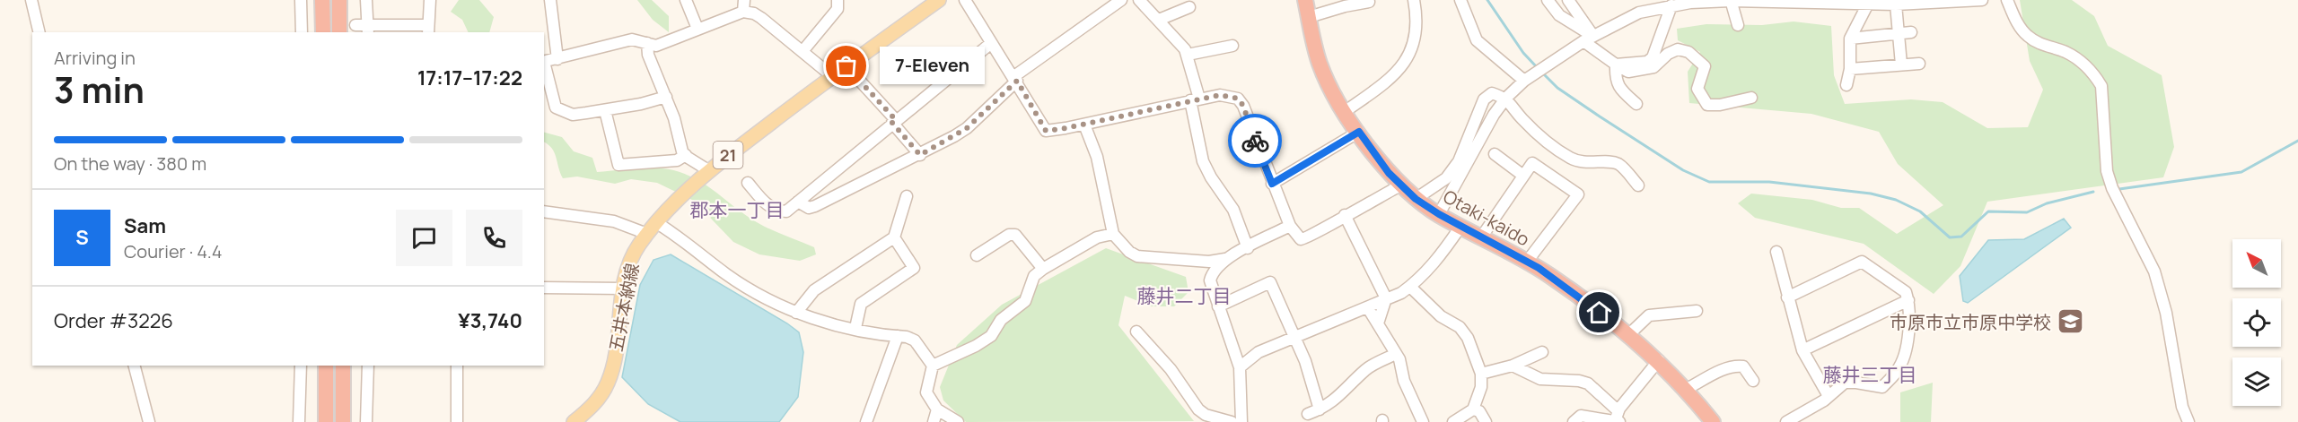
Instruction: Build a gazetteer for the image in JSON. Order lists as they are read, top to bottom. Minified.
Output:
{"streets":{"highway":["Otaki-kaido"],"main road":["21","五井本納線"]},"districts":["郡本一丁目","藤井二丁目","藤井三丁目"],"places":{"other":["7-Eleven"],"school or university":["市原市立市原中学校"]},"north":"top left","page":{"heading":["3 min","Arriving in","17:17–17:22"],"panel":["Sam","Courier · 4.4","Order #3226","¥3,740"],"bubble":"7-Eleven","bar":"On the way · 380 m","round":"S"}}
